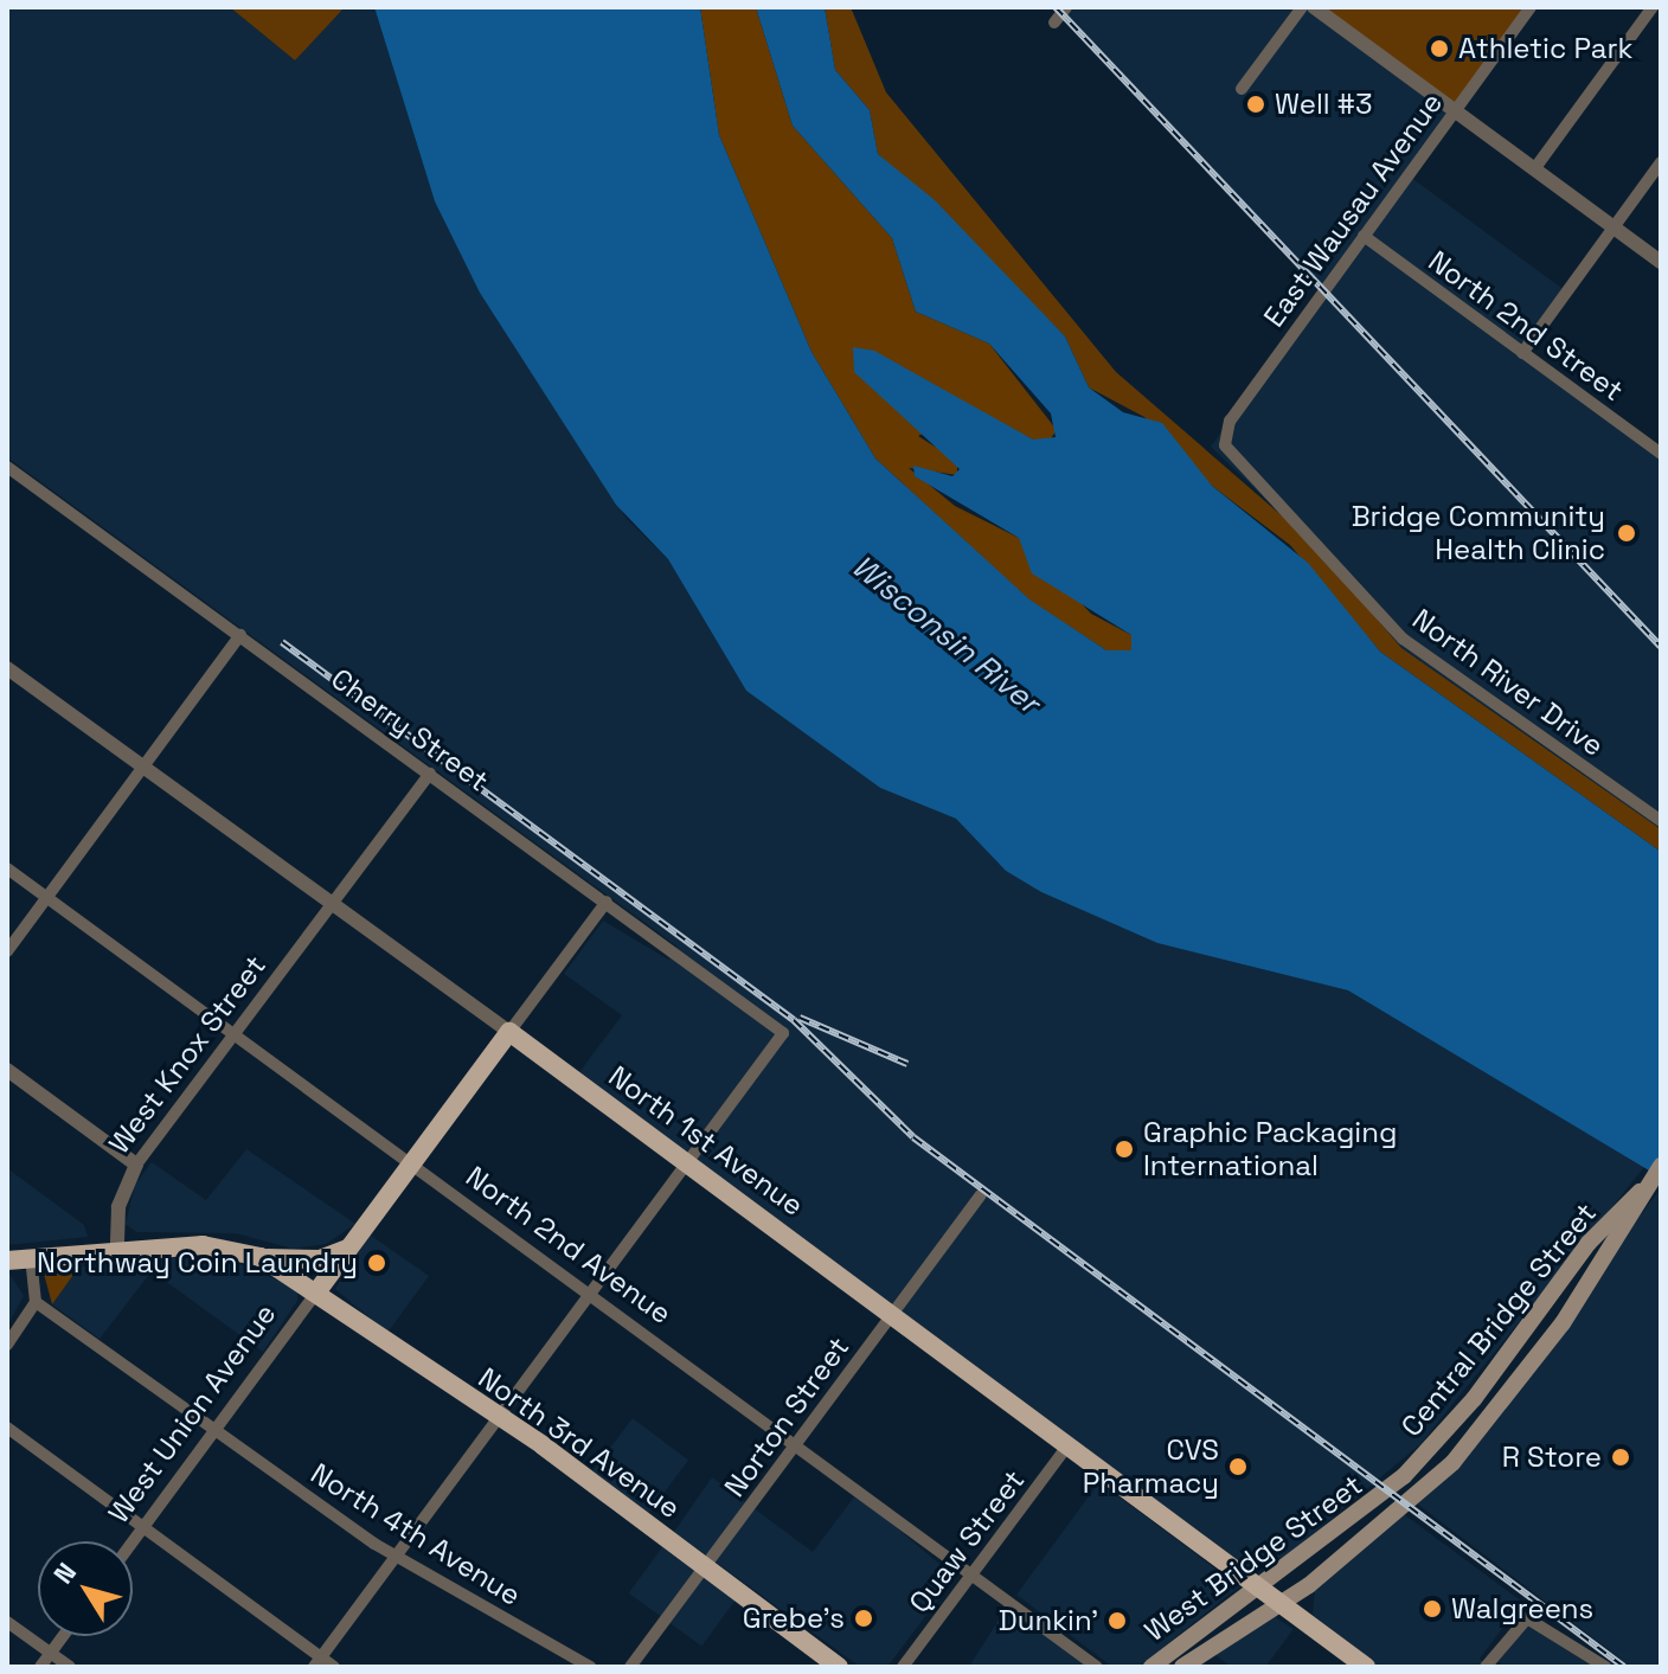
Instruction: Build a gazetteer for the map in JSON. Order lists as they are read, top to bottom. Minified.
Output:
{"streets":{"main road":["North 1st Avenue","Central Bridge Street","North 3rd Avenue","West Bridge Street"],"street":["East Wausau Avenue","North 2nd Street","North River Drive","Cherry Street","West Knox Street","North 2nd Avenue","West Union Avenue","Norton Street","North 4th Avenue","Quaw Street"]},"crossings":[["East Wausau Avenue","North 2nd Street"],["East Wausau Avenue","North River Drive"],["Cherry Street","West Knox Street"],["Cherry Street","North 1st Avenue"],["West Knox Street","North 1st Avenue"],["West Knox Street","North 2nd Avenue"],["North 1st Avenue","Norton Street"],["North 1st Avenue","Quaw Street"],["North 1st Avenue","West Bridge Street"],["North 2nd Avenue","Norton Street"],["North 2nd Avenue","Quaw Street"],["Central Bridge Street","West Bridge Street"],["West Union Avenue","North 3rd Avenue"],["West Union Avenue","North 4th Avenue"],["Norton Street","North 3rd Avenue"]],"water":["Wisconsin River"],"places":["Athletic Park","Well #3","Bridge Community Health Clinic","Graphic Packaging International","Northway Coin Laundry","R Store","CVS Pharmacy","Walgreens","Grebe's","Dunkin'"],"north":"top left"}
